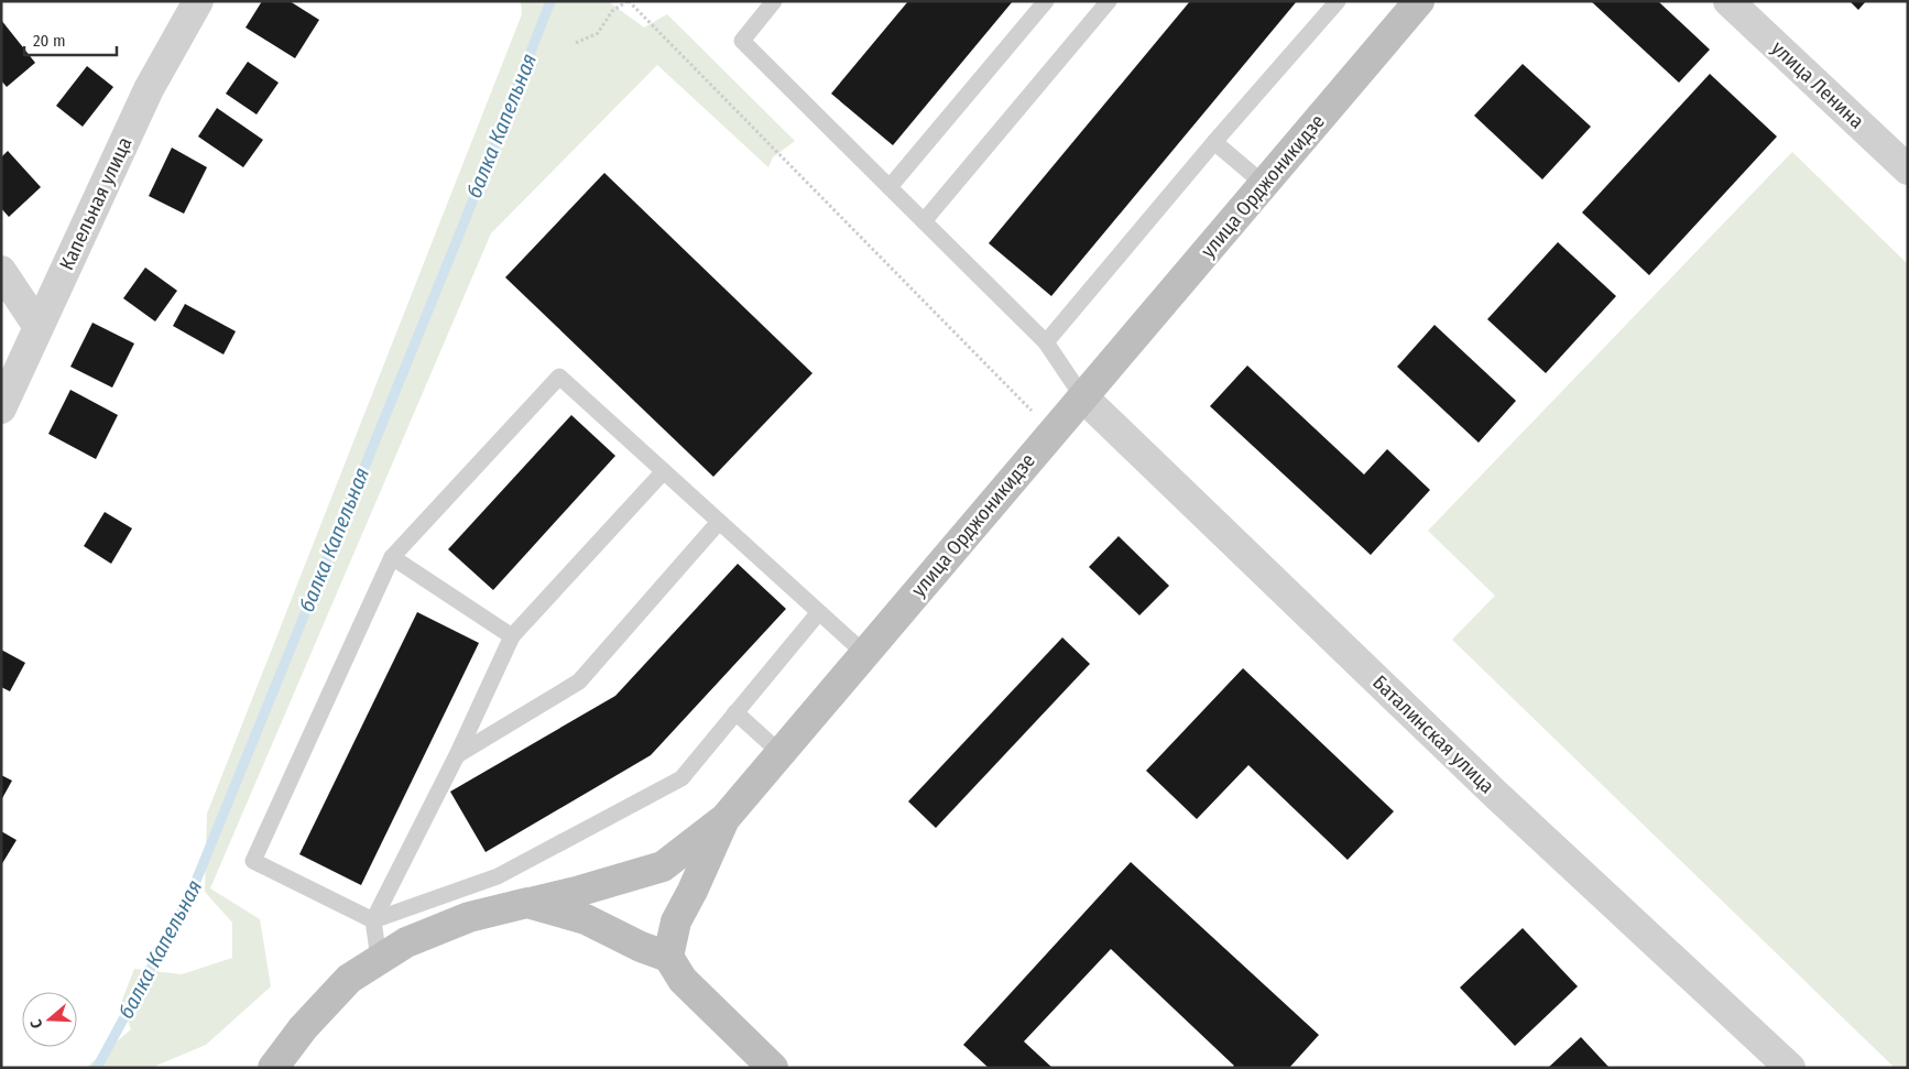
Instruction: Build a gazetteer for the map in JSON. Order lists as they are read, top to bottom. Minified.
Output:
{"streets":{"main road":["улица Орджоникидзе"],"street":["улица Ленина","Капельная улица","Баталинская улица"]},"crossings":[["улица Орджоникидзе","Баталинская улица"]],"water":["балка Капельная"],"scale_bar":"20 m","north":"left"}
